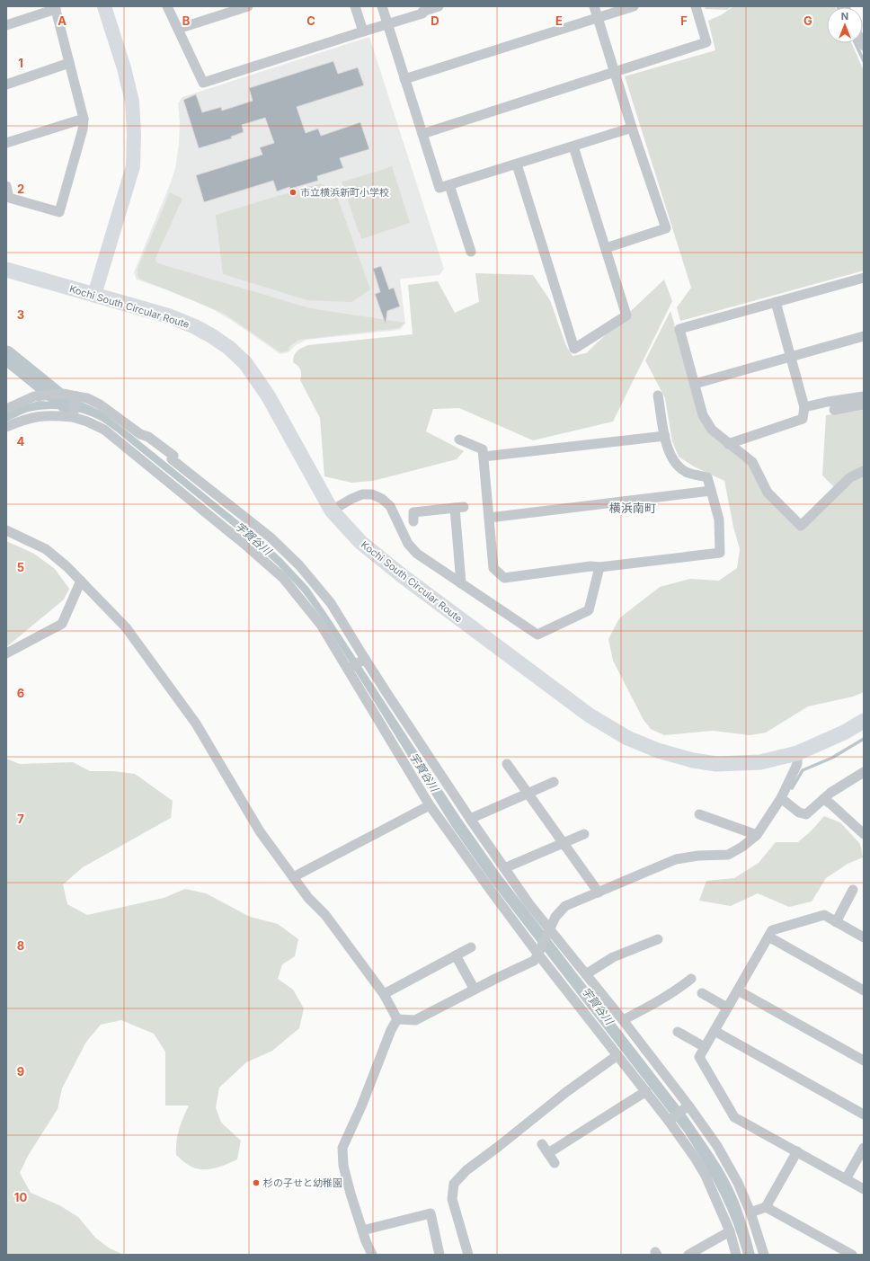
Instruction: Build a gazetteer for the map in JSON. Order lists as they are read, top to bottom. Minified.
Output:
{"streets":{"main road":["Kochi South Circular Route"]},"districts":["横浜南町"],"water":["宇賀谷川"],"places":["市立横浜新町小学校","杉の子せと幼稚園"],"north":"top","grid":{"columns":["A","B","C","D","E","F","G"],"rows":["1","2","3","4","5","6","7","8","9","10"]}}
